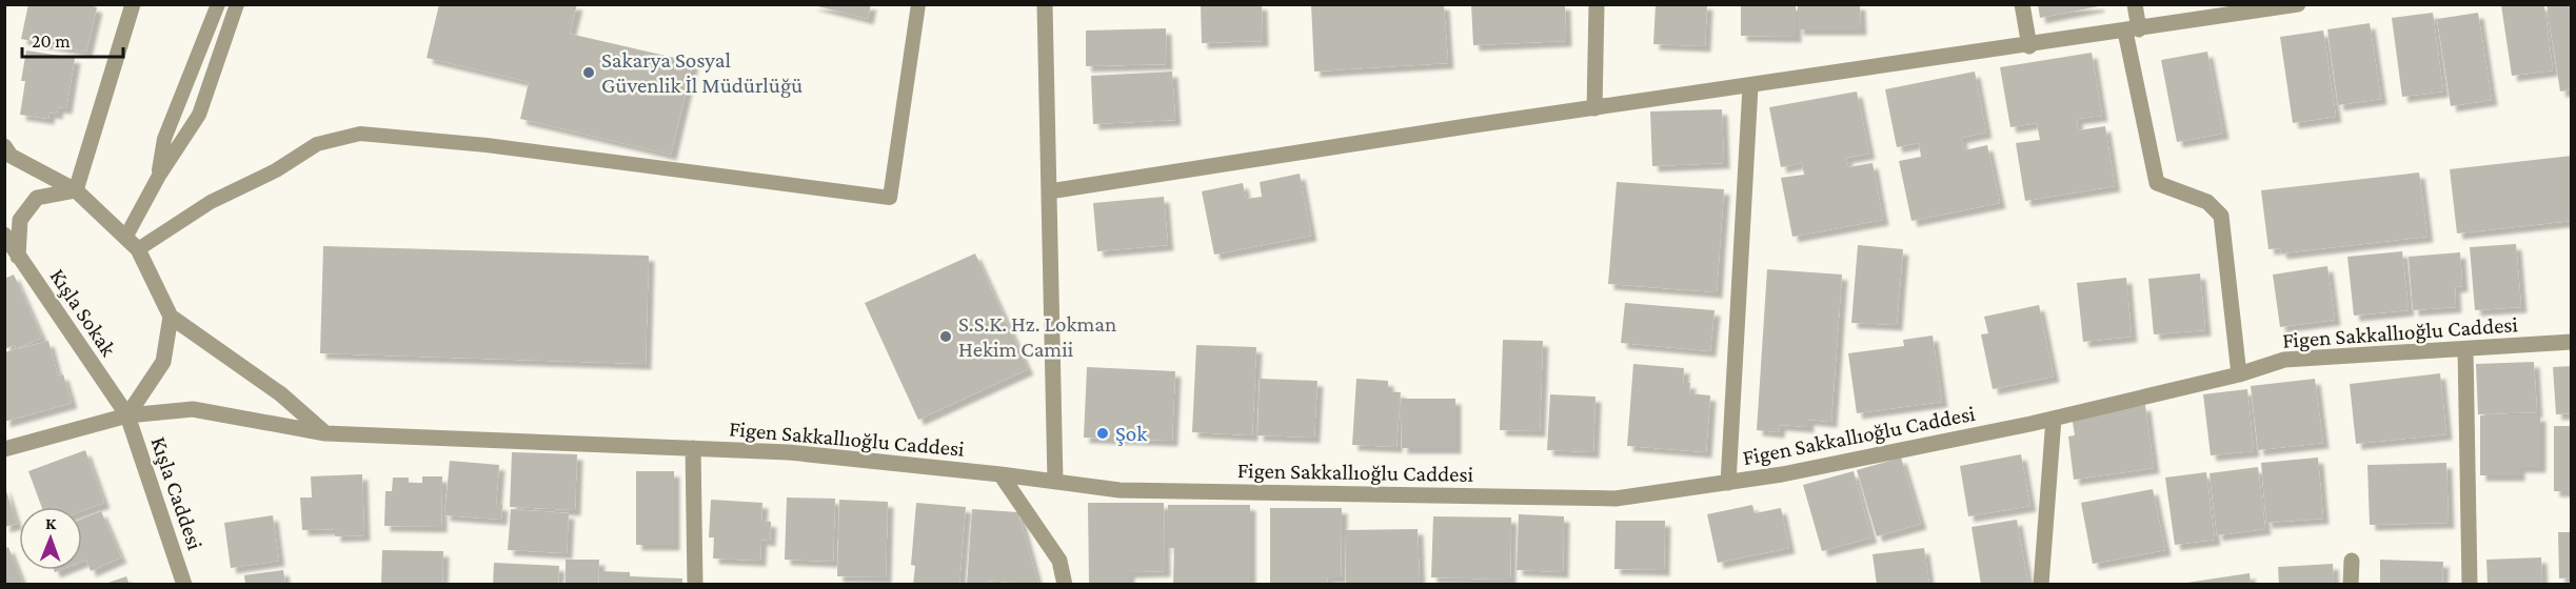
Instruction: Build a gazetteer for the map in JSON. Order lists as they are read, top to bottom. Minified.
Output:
{"streets":{"street":["Kışla Sokak","Figen Sakkallıoğlu Caddesi","Kışla Caddesi"]},"crossings":[["Kışla Sokak","Figen Sakkallıoğlu Caddesi"],["Kışla Sokak","Kışla Caddesi"],["Figen Sakkallıoğlu Caddesi","Kışla Caddesi"]],"places":["Sakarya Sosyal Güvenlik İl Müdürlüğü","S.S.K. Hz. Lokman Hekim Camii","Şok"],"scale_bar":"20 m","north":"top"}
